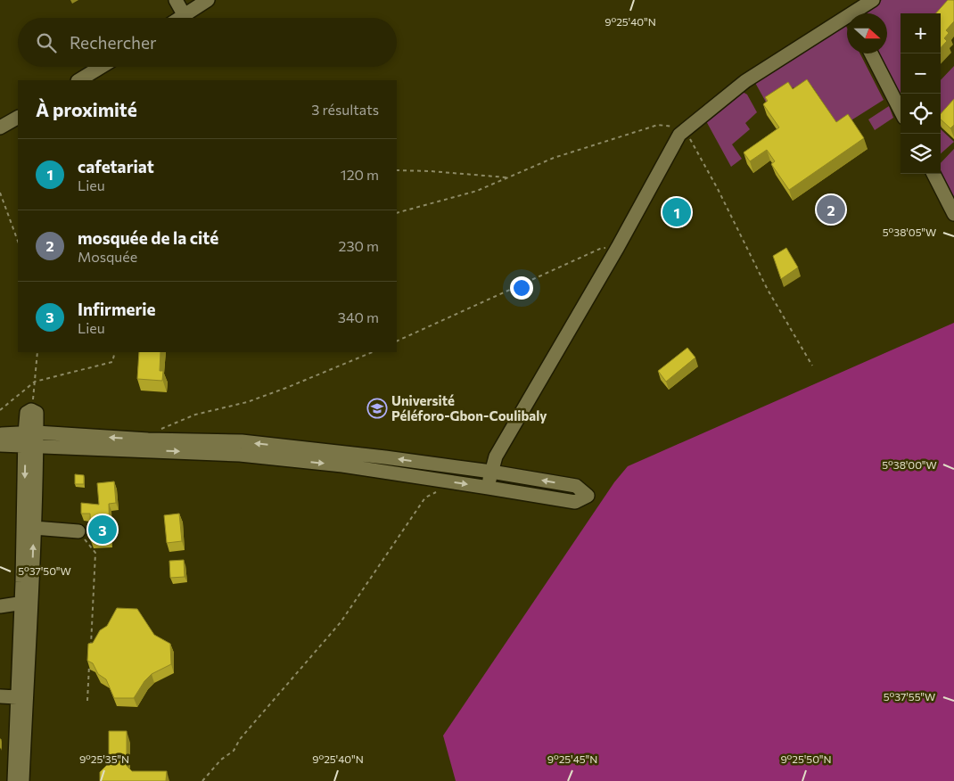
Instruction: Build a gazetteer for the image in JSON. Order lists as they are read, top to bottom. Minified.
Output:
{"places":{"school or university":["Université Péléforo-Gbon-Coulibaly"]},"north":"right","page":{"map_buttons":["+","−"],"search":"Rechercher","heading":["À proximité","3 résultats"],"list":[{"mark":"1","name":"cafetariat","note":"Lieu","value":"120 m"},{"mark":"2","name":"mosquée de la cité","note":"Mosquée","value":"230 m"},{"mark":"3","name":"Infirmerie","note":"Lieu","value":"340 m"}],"pins":["2","1","3"]},"coordinates":["9°25'40\"N","5°38'05\"W","5°38'00\"W","5°37'50\"W","5°37'55\"W","9°25'35\"N","9°25'45\"N","9°25'50\"N"]}
